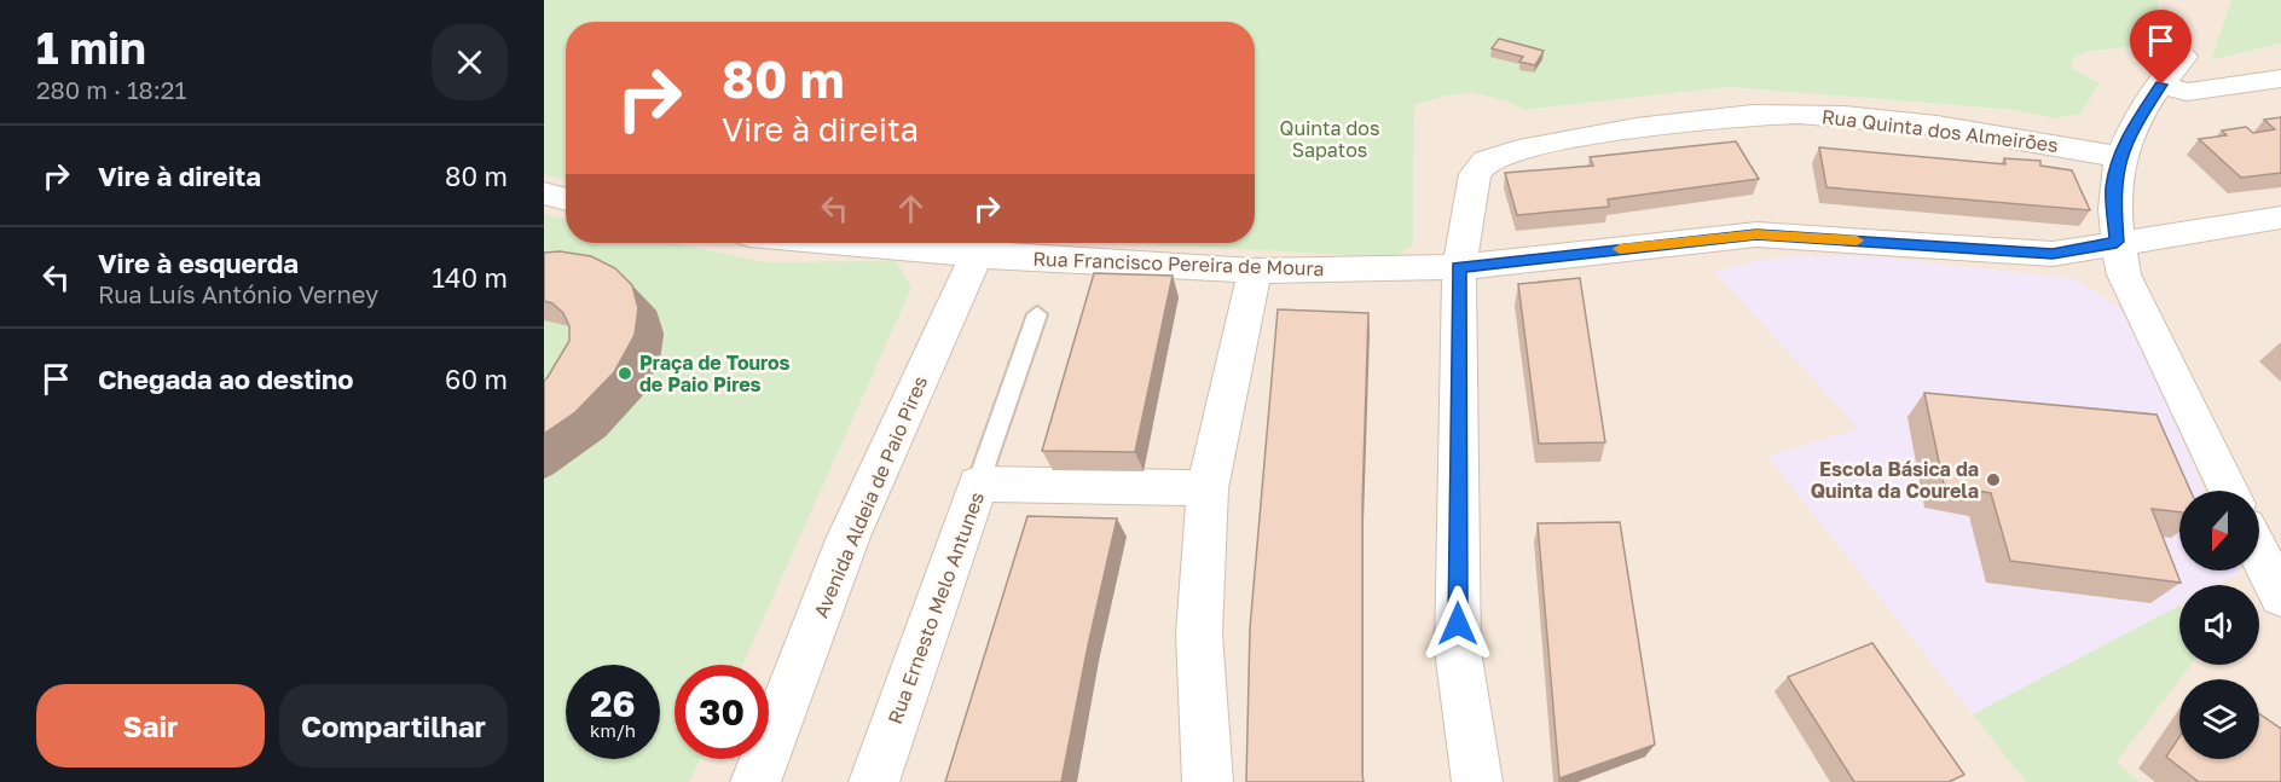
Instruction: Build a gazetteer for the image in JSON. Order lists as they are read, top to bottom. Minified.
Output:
{"streets":{"street":["Rua Quinta dos Almeirões","Rua Francisco Pereira de Moura","Avenida Aldeia de Paio Pires","Rua Ernesto Melo Antunes"]},"crossings":[["Rua Quinta dos Almeirões","Rua Francisco Pereira de Moura"],["Rua Francisco Pereira de Moura","Avenida Aldeia de Paio Pires"]],"parks":["Quinta dos Sapatos"],"places":["Praça de Touros de Paio Pires","Escola Básica da Quinta da Courela"],"north":"bottom","page":{"heading":["1 min","280 m · 18:21"],"turn":["80 m","Vire à direita"],"list":[{"name":"Vire à direita","value":"80 m"},{"name":"Vire à esquerda","note":"Rua Luís António Verney","value":"140 m"},{"name":"Chegada ao destino","value":"60 m"}],"speed":"26 km/h","limit":"30","buttons":["Sair","Compartilhar"]}}
